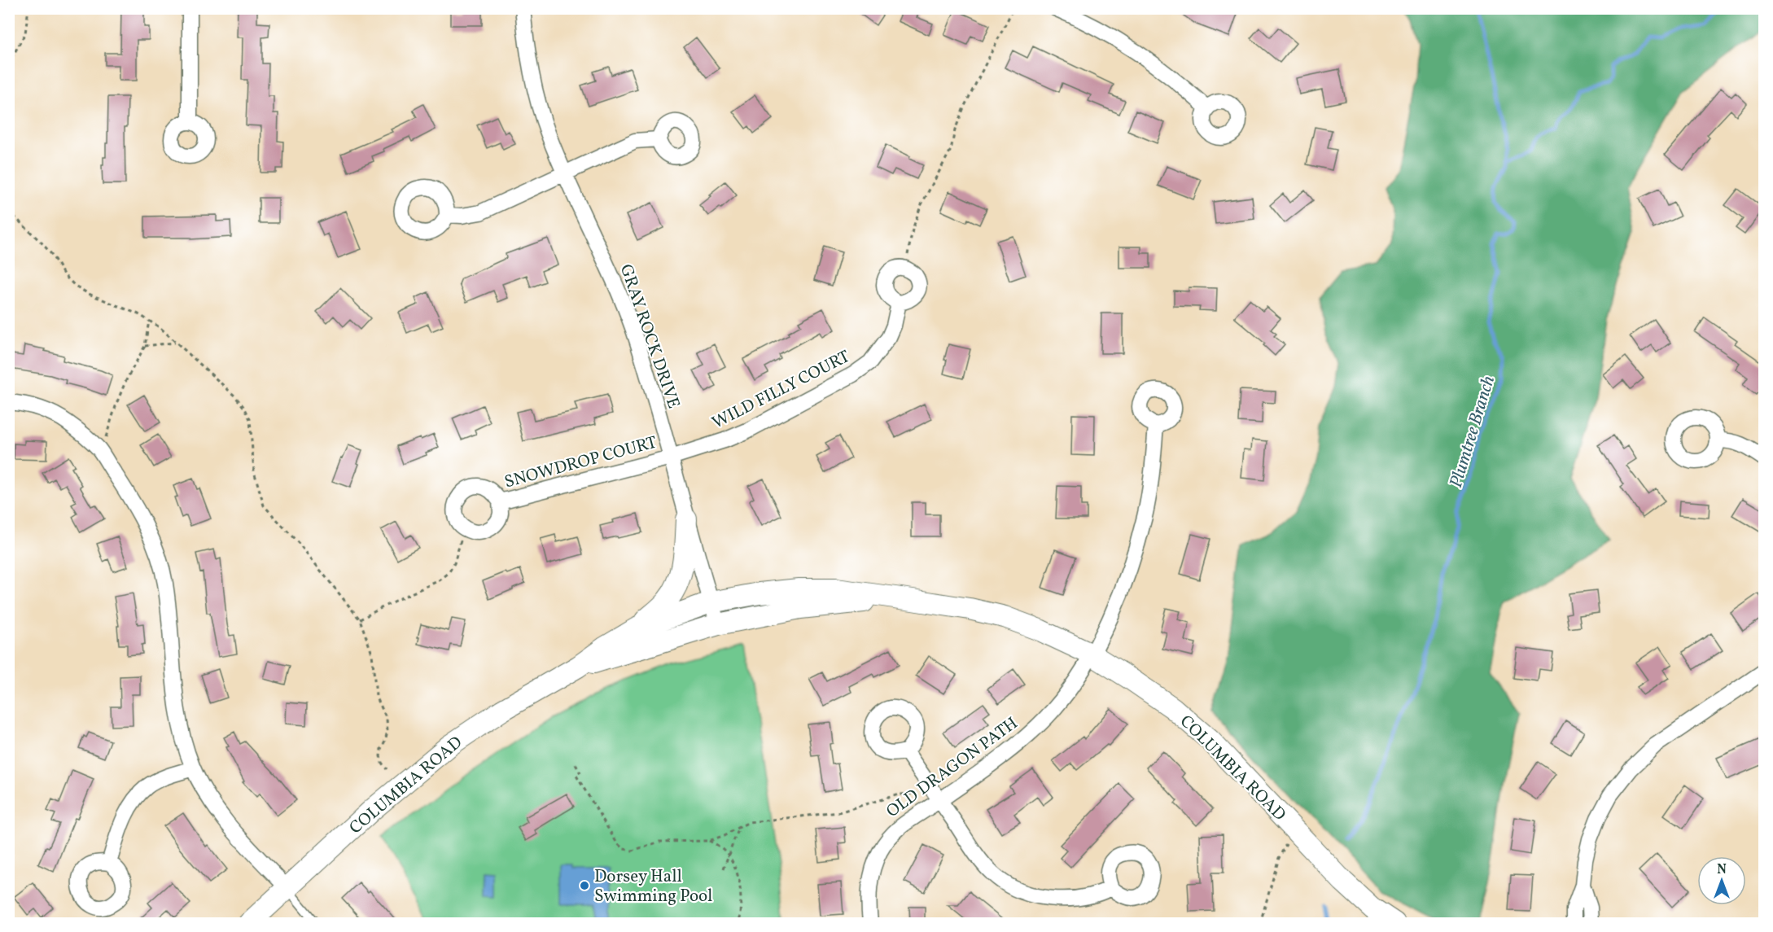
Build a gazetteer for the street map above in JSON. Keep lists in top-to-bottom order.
{
  "streets": {
    "street": [
      "GRAY ROCK DRIVE",
      "WILD FILLY COURT",
      "SNOWDROP COURT",
      "OLD DRAGON PATH",
      "COLUMBIA ROAD"
    ]
  },
  "crossings": [
    ["GRAY ROCK DRIVE", "WILD FILLY COURT"],
    ["GRAY ROCK DRIVE", "SNOWDROP COURT"],
    ["GRAY ROCK DRIVE", "COLUMBIA ROAD"],
    ["WILD FILLY COURT", "SNOWDROP COURT"],
    ["OLD DRAGON PATH", "COLUMBIA ROAD"]
  ],
  "water": ["Plumtree Branch"],
  "places": ["Dorsey Hall Swimming Pool"],
  "north": "top"
}
